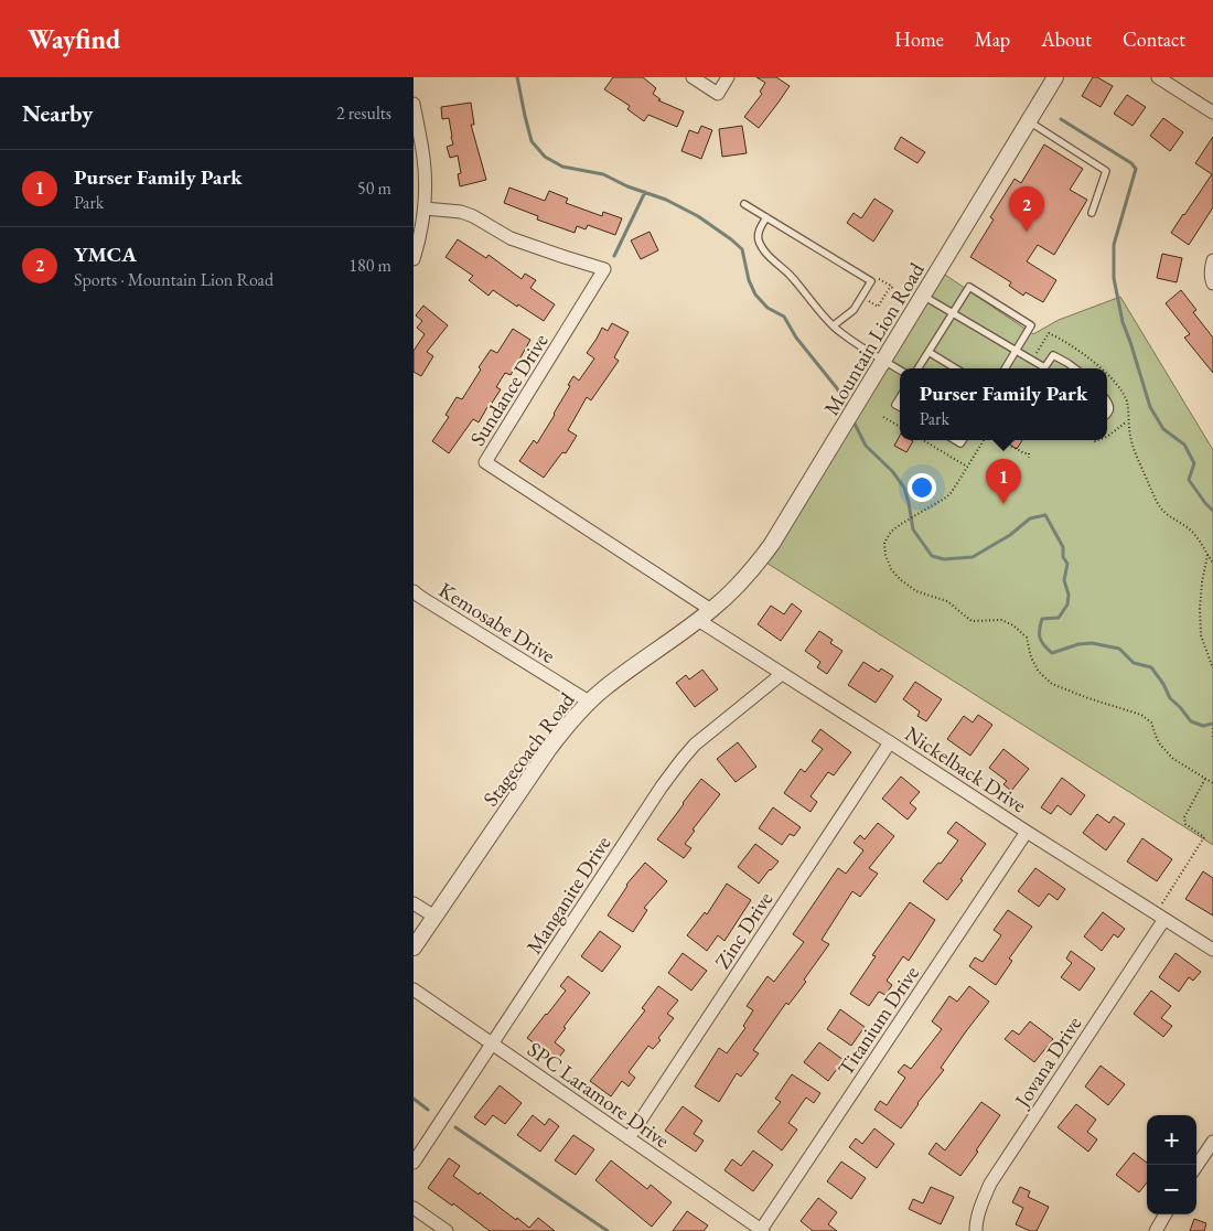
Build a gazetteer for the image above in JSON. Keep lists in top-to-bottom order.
{
  "streets": {
    "street": [
      "Mountain Lion Road",
      "Sundance Drive",
      "Kemosabe Drive",
      "Stagecoach Road",
      "Nickelback Drive",
      "Manganite Drive",
      "Zinc Drive",
      "Titanium Drive",
      "Jovana Drive",
      "SPC Laramore Drive"
    ]
  },
  "crossings": [
    ["Mountain Lion Road", "Sundance Drive"],
    ["Mountain Lion Road", "Stagecoach Road"],
    ["Sundance Drive", "Stagecoach Road"],
    ["Kemosabe Drive", "Stagecoach Road"],
    ["Stagecoach Road", "Nickelback Drive"],
    ["Nickelback Drive", "Manganite Drive"],
    ["Nickelback Drive", "Zinc Drive"],
    ["Nickelback Drive", "Titanium Drive"],
    ["Nickelback Drive", "Jovana Drive"],
    ["Manganite Drive", "SPC Laramore Drive"],
    ["Zinc Drive", "SPC Laramore Drive"],
    ["Titanium Drive", "SPC Laramore Drive"]
  ],
  "page": {
    "header": "Wayfind",
    "nav": [
      "Home",
      "Map",
      "About",
      "Contact"
    ],
    "heading": ["Nearby", "2 results"],
    "list": [
      {
        "mark": "1",
        "name": "Purser Family Park",
        "note": "Park",
        "value": "50 m"
      },
      {
        "mark": "2",
        "name": "YMCA",
        "note": "Sports · Mountain Lion Road",
        "value": "180 m"
      }
    ],
    "pins": ["2", "1"],
    "popup": ["Purser Family Park", "Park"],
    "map_buttons": ["+", "−"]
  }
}
